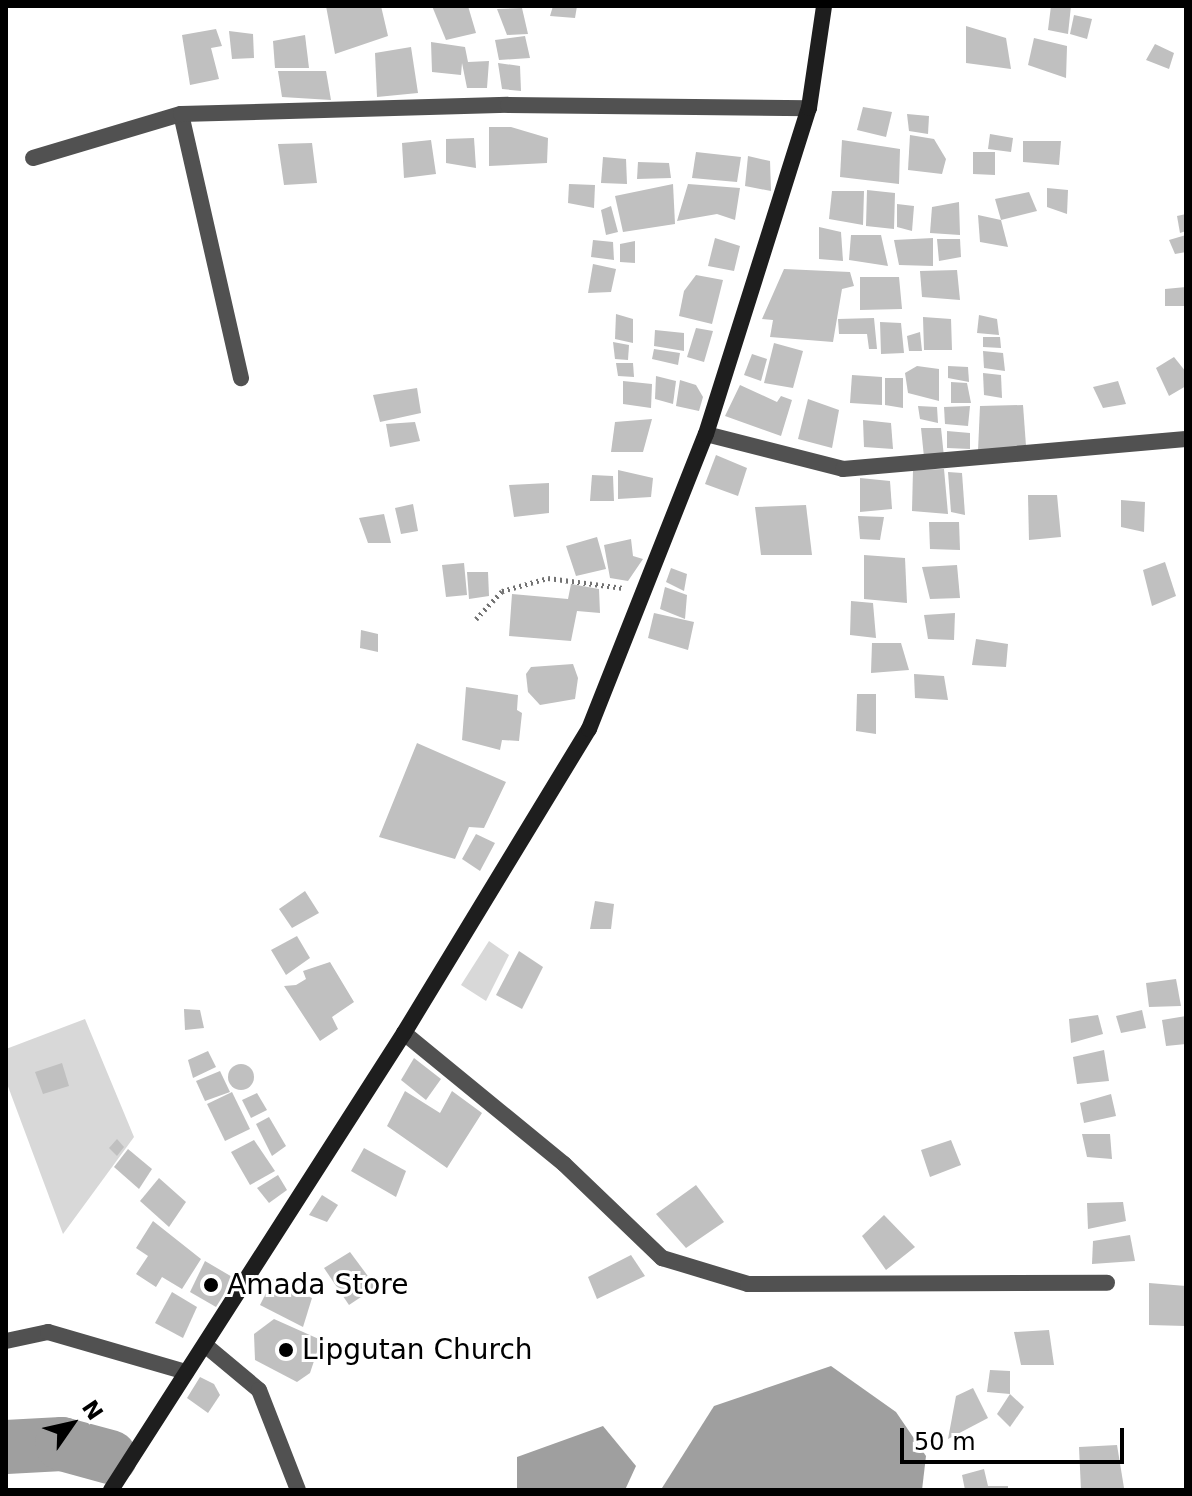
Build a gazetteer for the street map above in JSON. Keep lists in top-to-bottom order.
{
  "places": ["Amada Store", "Lipgutan Church"],
  "scale_bar": "50 m",
  "north": "top right"
}
